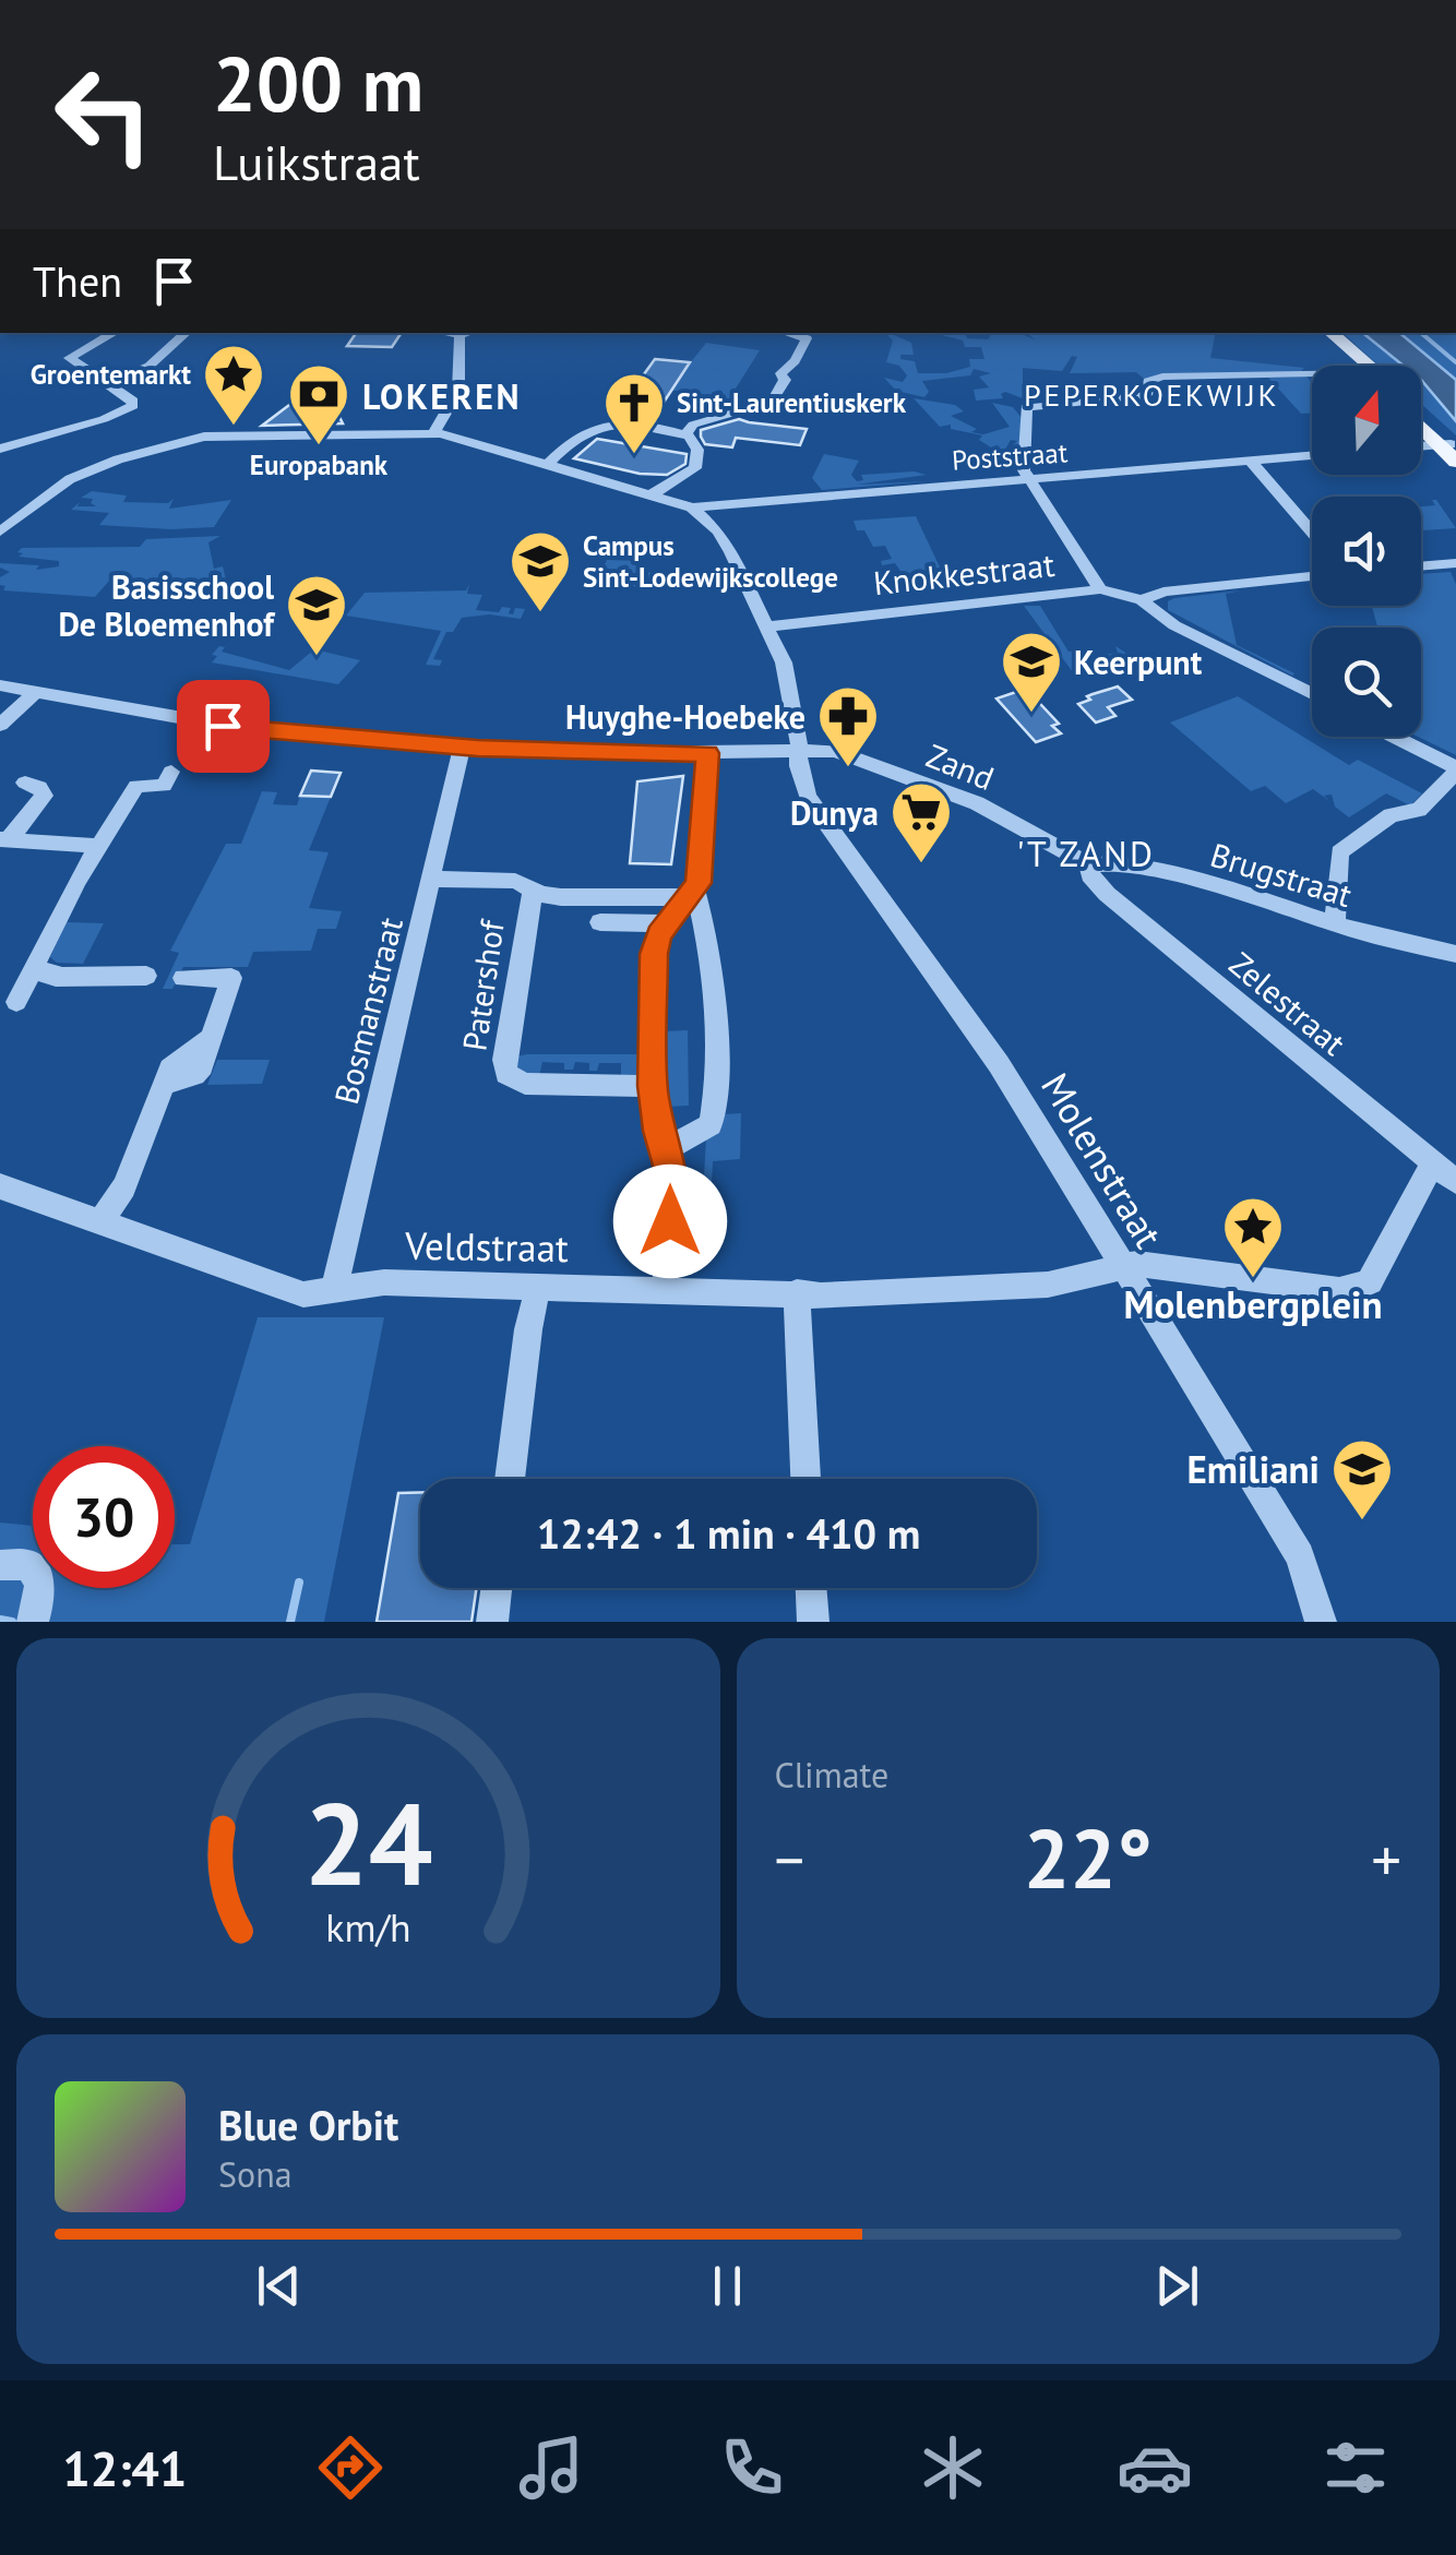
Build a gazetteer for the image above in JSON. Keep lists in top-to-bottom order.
{
  "streets": {
    "street": [
      "Poststraat",
      "Knokkestraat",
      "Zand",
      "Brugstraat",
      "Patershof",
      "Zelestraat",
      "Bosmanstraat",
      "Molenstraat",
      "Veldstraat"
    ]
  },
  "crossings": [
    ["Poststraat", "Molenstraat"],
    ["Knokkestraat", "Molenstraat"],
    ["Zand", "Brugstraat"],
    ["Zand", "Zelestraat"],
    ["Zand", "Bosmanstraat"],
    ["Zand", "Molenstraat"],
    ["Brugstraat", "Zelestraat"],
    ["Patershof", "Bosmanstraat"],
    ["Bosmanstraat", "Veldstraat"],
    ["Molenstraat", "Veldstraat"]
  ],
  "districts": ["PEPERKOEKWIJK", "LOKEREN", "'T ZAND"],
  "places": {
    "place": ["Groentemarkt", "Molenbergplein"],
    "bank": ["Europabank"],
    "church": ["Sint-Laurentiuskerk"],
    "school or university": [
      "Campus Sint-Lodewijkscollege",
      "Basisschool De Bloemenhof",
      "Keerpunt",
      "Emiliani"
    ],
    "pharmacy": ["Huyghe-Hoebeke"],
    "supermarket": ["Dunya"]
  },
  "north": "top",
  "page": {
    "turn": ["200 m", "Luikstraat"],
    "then": "Then",
    "limit": "30",
    "trip": "12:42 · 1 min · 410 m",
    "tile": "Climate",
    "heat": ["−", "22°", "+"],
    "song": ["Blue Orbit", "Sona"],
    "tabs": "12:41",
    "gauge": ["24", "km/h"]
  }
}
